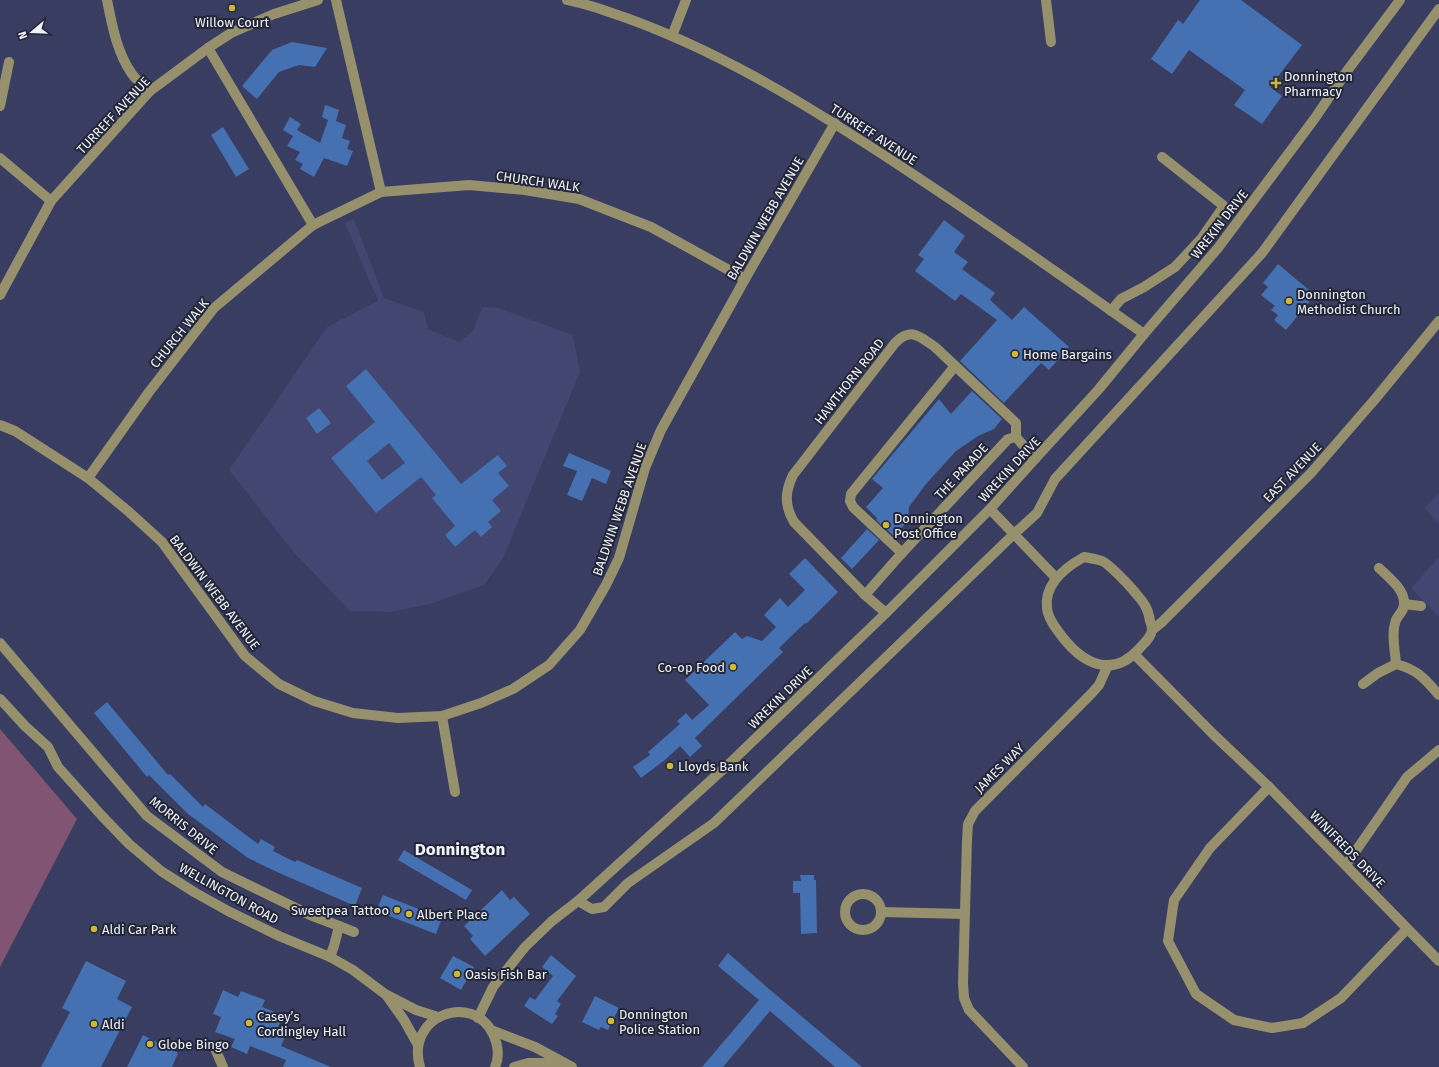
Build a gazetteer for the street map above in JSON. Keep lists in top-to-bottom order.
{
  "streets": {
    "street": [
      "TURREFF AVENUE",
      "CHURCH WALK",
      "BALDWIN WEBB AVENUE",
      "WREKIN DRIVE",
      "HAWTHORN ROAD",
      "THE PARADE",
      "EAST AVENUE",
      "JAMES WAY",
      "MORRIS DRIVE",
      "WINIFREDS DRIVE",
      "WELLINGTON ROAD"
    ]
  },
  "crossings": [
    ["TURREFF AVENUE", "BALDWIN WEBB AVENUE"],
    ["TURREFF AVENUE", "WREKIN DRIVE"],
    ["CHURCH WALK", "BALDWIN WEBB AVENUE"],
    ["WREKIN DRIVE", "HAWTHORN ROAD"],
    ["HAWTHORN ROAD", "THE PARADE"],
    ["EAST AVENUE", "JAMES WAY"],
    ["EAST AVENUE", "WINIFREDS DRIVE"],
    ["JAMES WAY", "WINIFREDS DRIVE"]
  ],
  "districts": ["Donnington"],
  "places": {
    "other": [
      "Willow Court",
      "Donnington Methodist Church",
      "Home Bargains",
      "Donnington Post Office",
      "Co-op Food",
      "Lloyds Bank",
      "Sweetpea Tattoo",
      "Albert Place",
      "Aldi Car Park",
      "Oasis Fish Bar",
      "Donnington Police Station",
      "Casey’s Cordingley Hall",
      "Aldi",
      "Globe Bingo"
    ],
    "health": ["Donnington Pharmacy"]
  },
  "north": "left"
}
